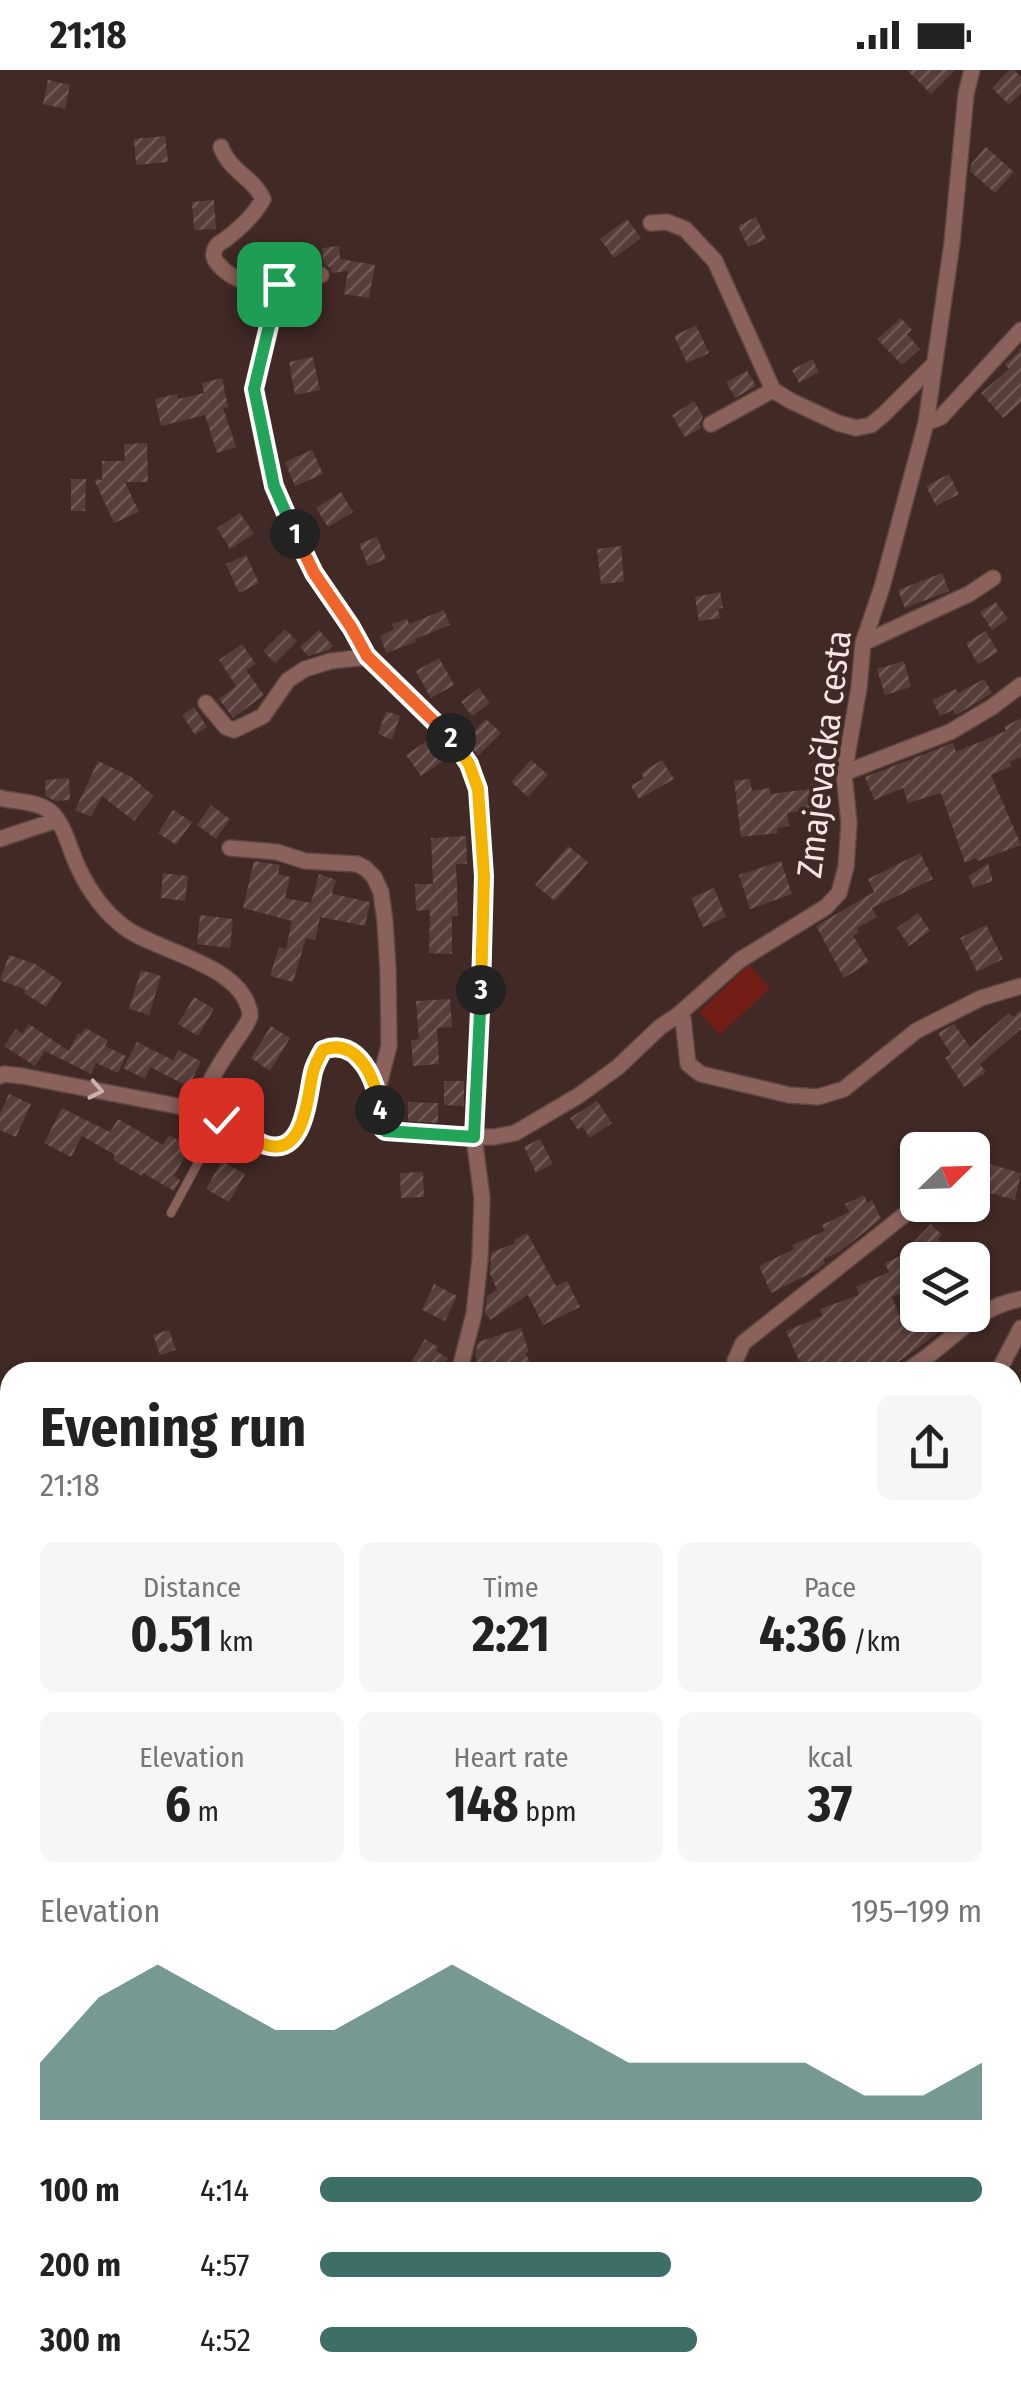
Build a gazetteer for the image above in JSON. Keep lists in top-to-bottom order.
{
  "streets": {
    "street": ["Zmajevačka cesta"]
  },
  "north": "top right",
  "page": {
    "status": "21:18",
    "pins": [
      "1",
      "2",
      "3",
      "4"
    ],
    "heading": ["Evening run", "21:18"],
    "stats": [
      ["Distance", "0.51 km"],
      ["Time", "2:21"],
      ["Pace", "4:36 /km"],
      ["Elevation", "6 m"],
      ["Heart rate", "148 bpm"],
      ["kcal", "37"]
    ],
    "chart": ["Elevation", "195–199 m"],
    "list": [
      {
        "name": "100 m",
        "note": "4:14"
      },
      {
        "name": "200 m",
        "note": "4:57"
      },
      {
        "name": "300 m",
        "note": "4:52"
      }
    ]
  }
}
